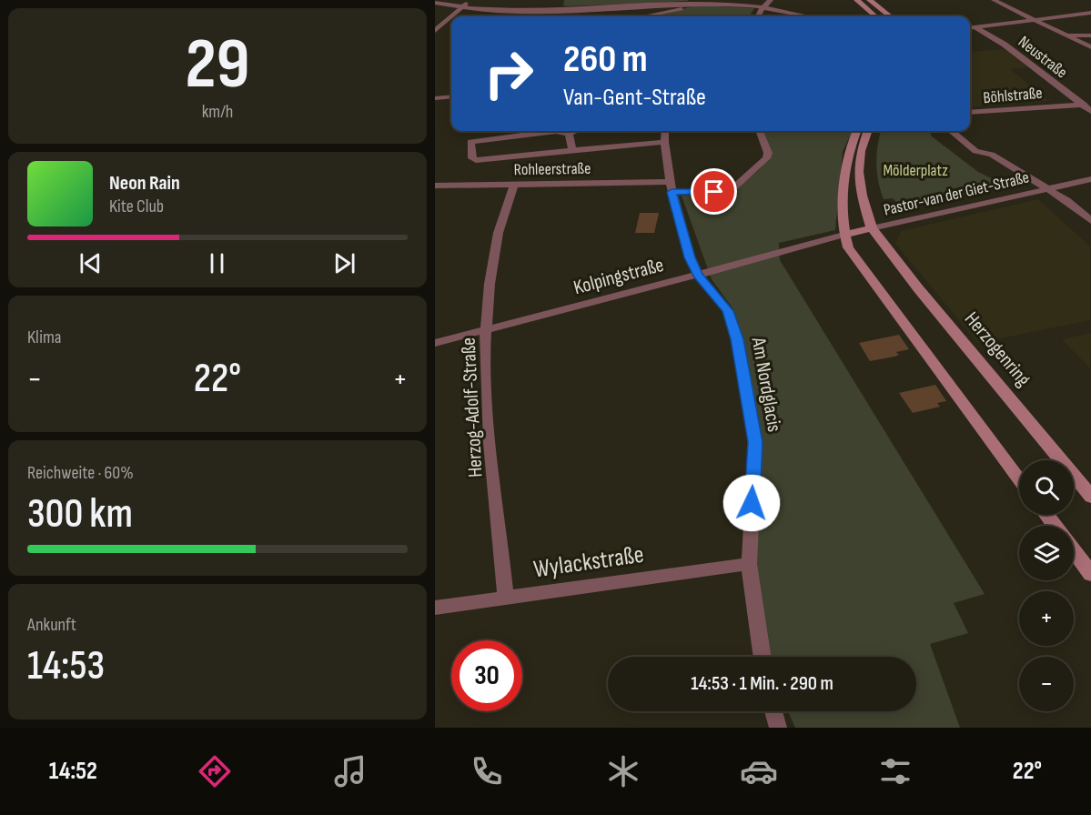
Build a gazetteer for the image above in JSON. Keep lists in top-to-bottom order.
{
  "streets": {
    "main road": ["Herzogenring"],
    "street": [
      "Neustraße",
      "Böhlstraße",
      "Rohleerstraße",
      "Pastor-van der Giet-Straße",
      "Kolpingstraße",
      "Am Nordglacis",
      "Herzog-Adolf-Straße",
      "Wylackstraße"
    ]
  },
  "crossings": [
    ["Neustraße", "Böhlstraße"],
    ["Rohleerstraße", "Am Nordglacis"],
    ["Rohleerstraße", "Herzog-Adolf-Straße"],
    ["Pastor-van der Giet-Straße", "Herzogenring"],
    ["Kolpingstraße", "Am Nordglacis"],
    ["Kolpingstraße", "Herzog-Adolf-Straße"],
    ["Am Nordglacis", "Wylackstraße"],
    ["Herzog-Adolf-Straße", "Wylackstraße"]
  ],
  "parks": ["Mölderplatz"],
  "page": {
    "tile": [
      ["29", "km/h"],
      "Klima",
      ["Reichweite · 60%", "300 km"],
      ["Ankunft", "14:53"]
    ],
    "turn": ["260 m", "Van-Gent-Straße"],
    "song": ["Neon Rain", "Kite Club"],
    "heat": ["−", "22°", "+"],
    "map_buttons": ["+", "−"],
    "limit": "30",
    "trip": "14:53 · 1 Min. · 290 m",
    "tabs": ["14:52", "22°"]
  }
}
